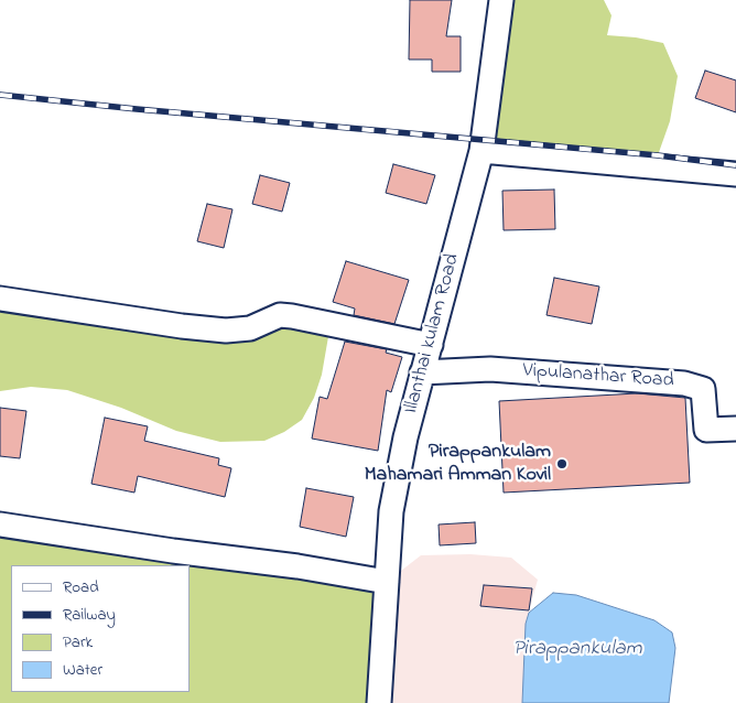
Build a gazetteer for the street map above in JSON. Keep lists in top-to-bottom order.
{
  "streets": {
    "street": ["Illanthai kulam Road", "Vipulanathar Road"]
  },
  "crossings": [
    ["Illanthai kulam Road", "Vipulanathar Road"]
  ],
  "water": ["Pirappankulam"],
  "places": ["Pirappankulam Mahamari Amman Kovil"],
  "legend": [
    "Road",
    "Railway",
    "Park",
    "Water"
  ]
}
